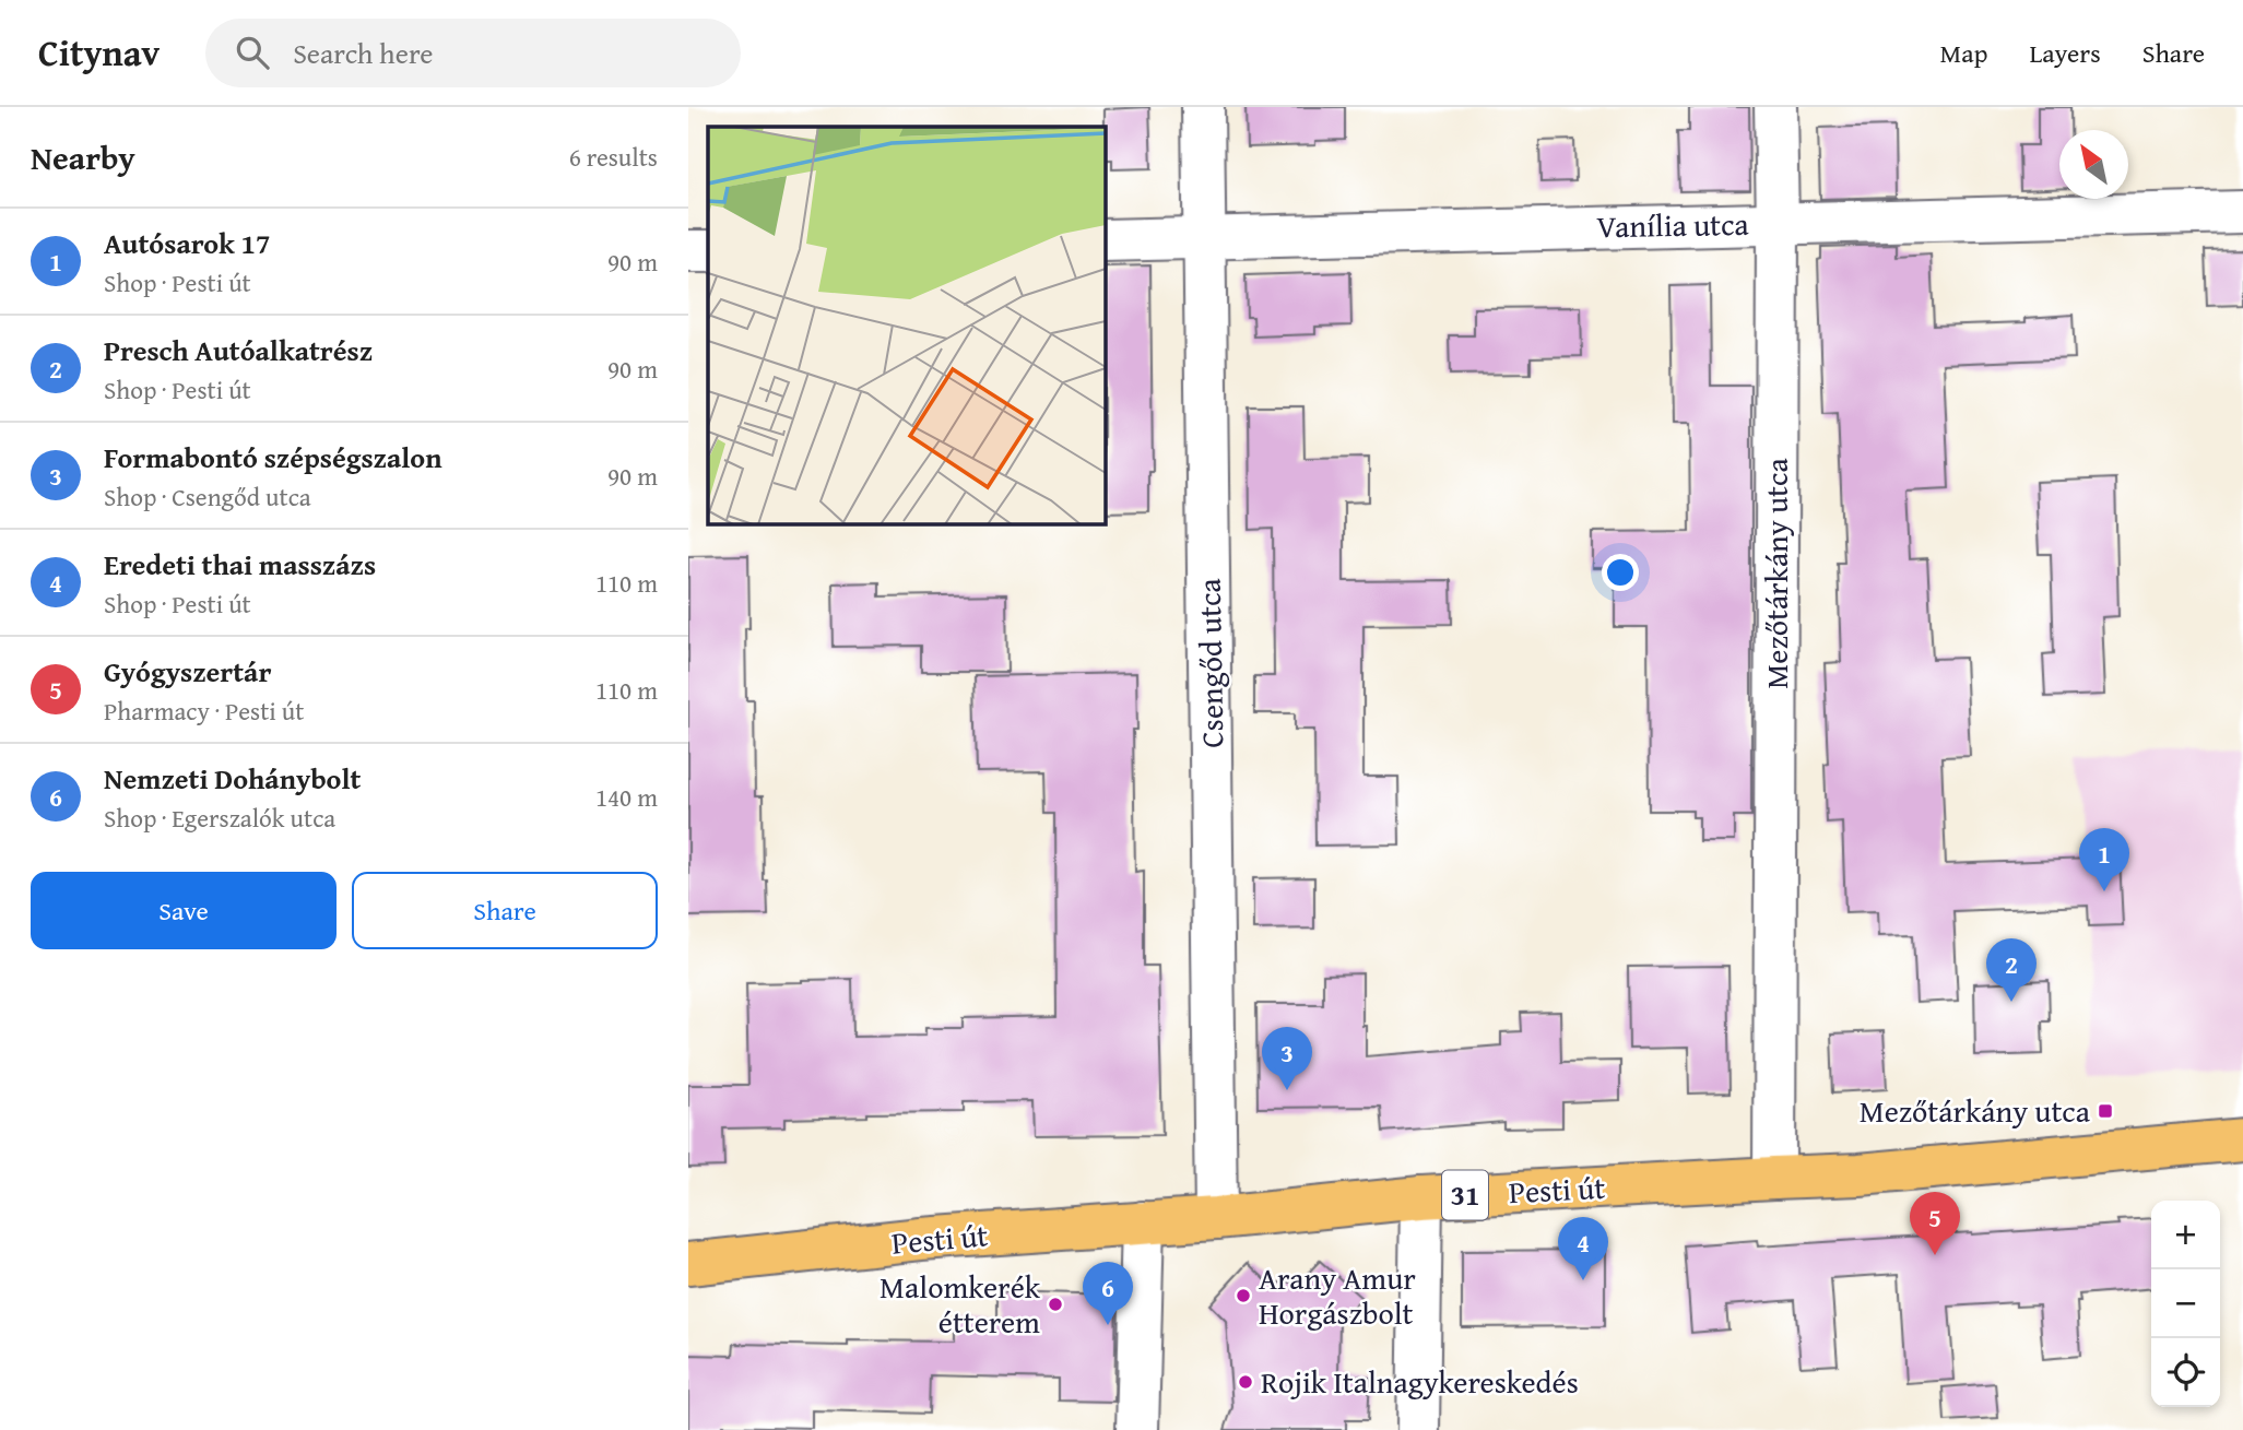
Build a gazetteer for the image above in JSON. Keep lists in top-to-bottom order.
{
  "streets": {
    "main road": ["Pesti út", "31"],
    "street": ["Vanília utca", "Mezőtárkány utca", "Csengőd utca"]
  },
  "crossings": [
    ["Vanília utca", "Mezőtárkány utca"],
    ["Vanília utca", "Csengőd utca"],
    ["Mezőtárkány utca", "Pesti út"],
    ["Csengőd utca", "Pesti út"]
  ],
  "places": {
    "transit": ["Mezőtárkány utca"],
    "other": ["Arany Amur Horgászbolt", "Malomkerék étterem", "Rojik Italnagykereskedés"]
  },
  "north": "top left",
  "page": {
    "header": "Citynav",
    "search": "Search here",
    "nav": ["Map", "Layers", "Share"],
    "heading": ["Nearby", "6 results"],
    "list": [
      {
        "mark": "1",
        "name": "Autósarok 17",
        "note": "Shop · Pesti út",
        "value": "90 m"
      },
      {
        "mark": "2",
        "name": "Presch Autóalkatrész",
        "note": "Shop · Pesti út",
        "value": "90 m"
      },
      {
        "mark": "3",
        "name": "Formabontó szépségszalon",
        "note": "Shop · Csengőd utca",
        "value": "90 m"
      },
      {
        "mark": "4",
        "name": "Eredeti thai masszázs",
        "note": "Shop · Pesti út",
        "value": "110 m"
      },
      {
        "mark": "5",
        "name": "Gyógyszertár",
        "note": "Pharmacy · Pesti út",
        "value": "110 m"
      },
      {
        "mark": "6",
        "name": "Nemzeti Dohánybolt",
        "note": "Shop · Egerszalók utca",
        "value": "140 m"
      }
    ],
    "pins": [
      "1",
      "2",
      "3",
      "5",
      "4",
      "6"
    ],
    "buttons": ["Save", "Share"],
    "map_buttons": ["+", "−"]
  }
}
